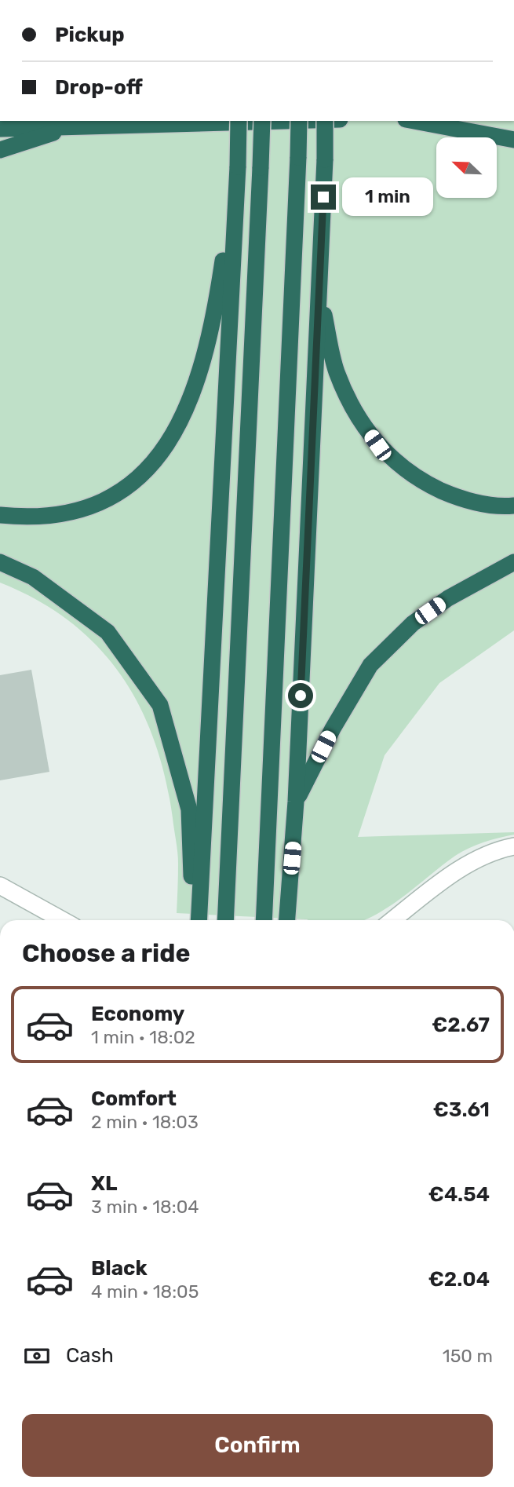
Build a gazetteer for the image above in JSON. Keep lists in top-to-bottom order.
{
  "north": "top left",
  "page": {
    "banner": ["Pickup", "Drop-off"],
    "bubble": "1 min",
    "heading": "Choose a ride",
    "list": [
      {
        "name": "Economy",
        "note": "1 min · 18:02",
        "value": "€2.67"
      },
      {
        "name": "Comfort",
        "note": "2 min · 18:03",
        "value": "€3.61"
      },
      {
        "name": "XL",
        "note": "3 min · 18:04",
        "value": "€4.54"
      },
      {
        "name": "Black",
        "note": "4 min · 18:05",
        "value": "€2.04"
      }
    ],
    "pay": ["Cash", "150 m"],
    "buttons": "Confirm"
  }
}
